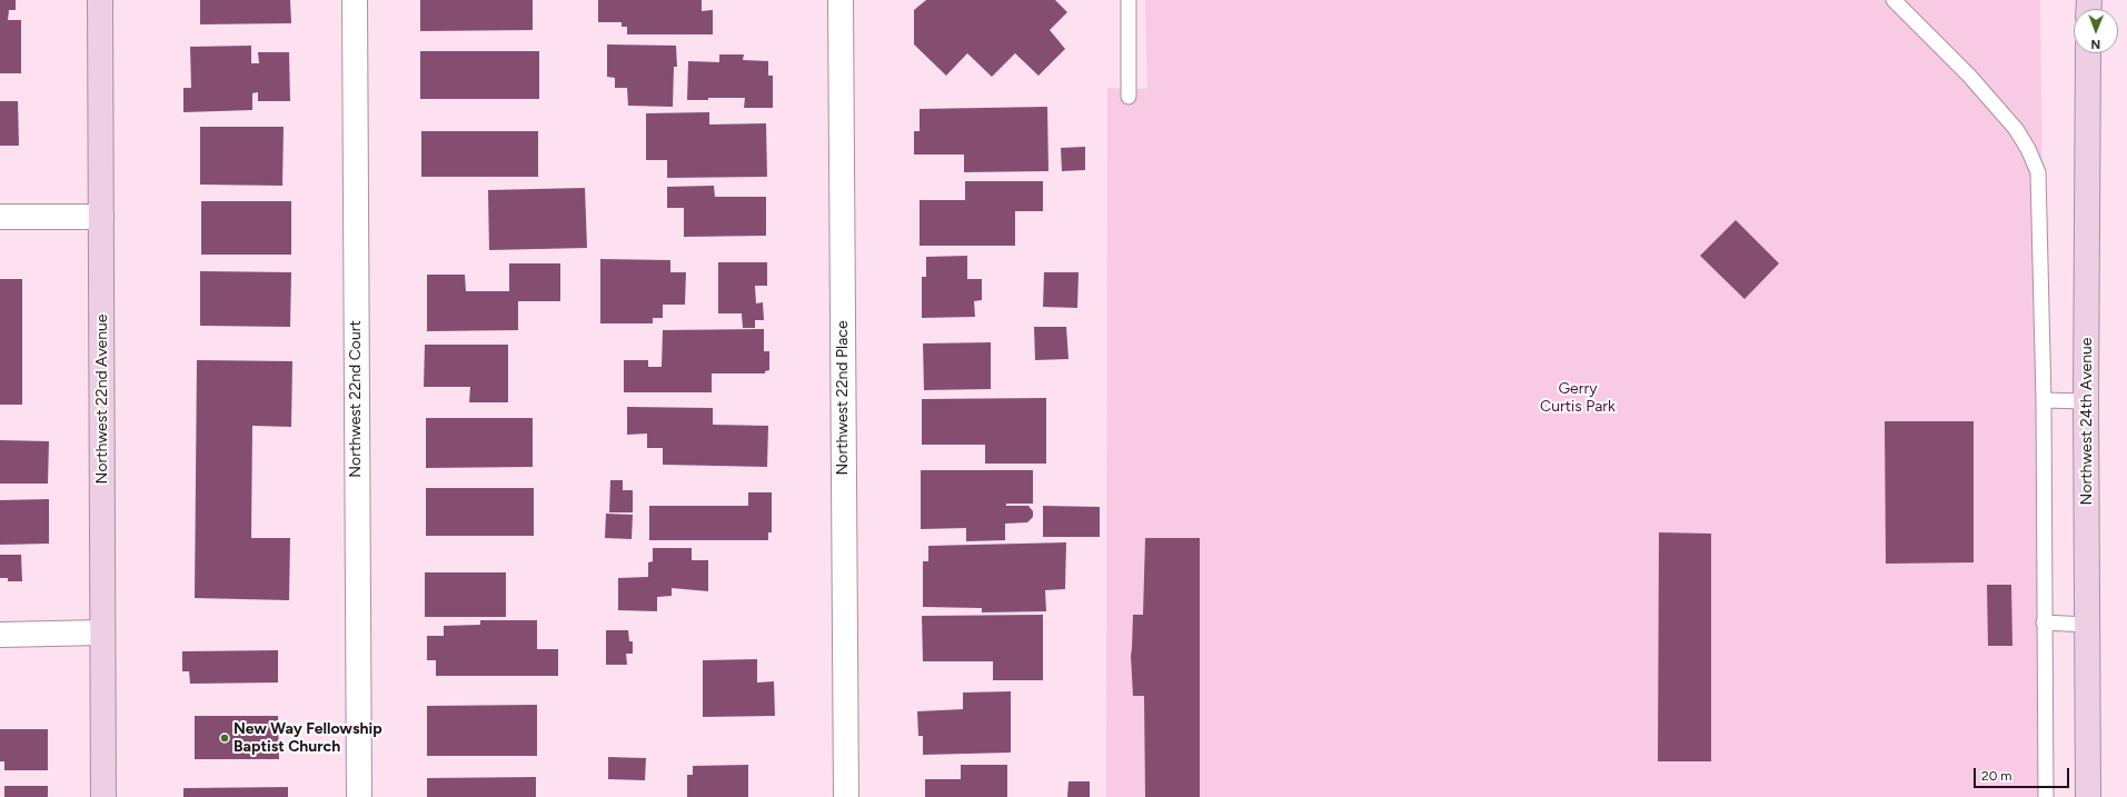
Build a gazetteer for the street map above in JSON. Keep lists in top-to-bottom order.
{
  "streets": {
    "main road": ["Northwest 22nd Avenue", "Northwest 24th Avenue"],
    "street": ["Northwest 22nd Place", "Northwest 22nd Court"]
  },
  "parks": ["Gerry Curtis Park"],
  "places": ["New Way Fellowship Baptist Church"],
  "scale_bar": "20 m",
  "north": "bottom"
}
